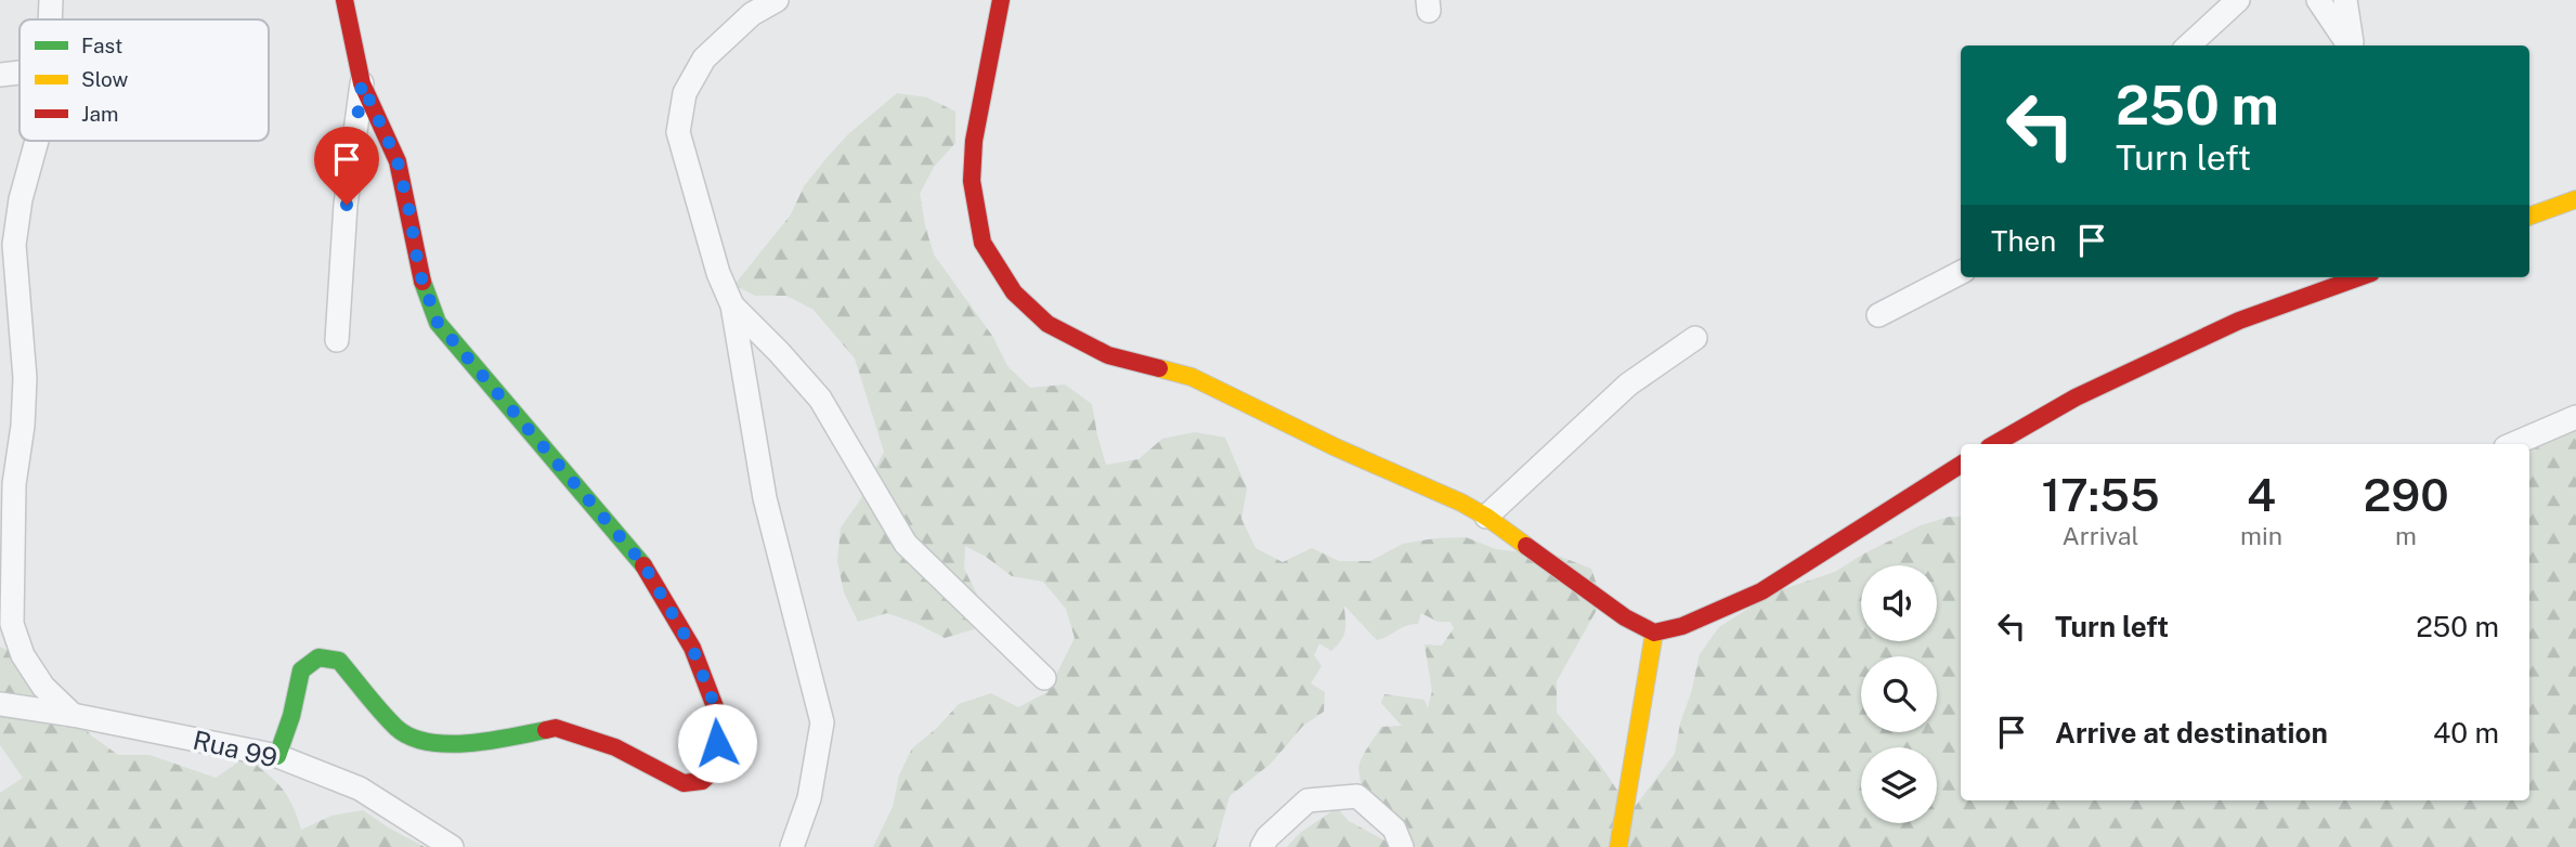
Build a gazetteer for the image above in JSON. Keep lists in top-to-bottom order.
{
  "streets": {
    "street": ["Rua 99"]
  },
  "legend": ["Fast", "Slow", "Jam"],
  "page": {
    "turn": ["250 m", "Turn left"],
    "then": "Then",
    "eta": [
      "17:55",
      "Arrival",
      "4",
      "min",
      "290",
      "m"
    ],
    "list": [
      {
        "name": "Turn left",
        "value": "250 m"
      },
      {
        "name": "Arrive at destination",
        "value": "40 m"
      }
    ]
  }
}
